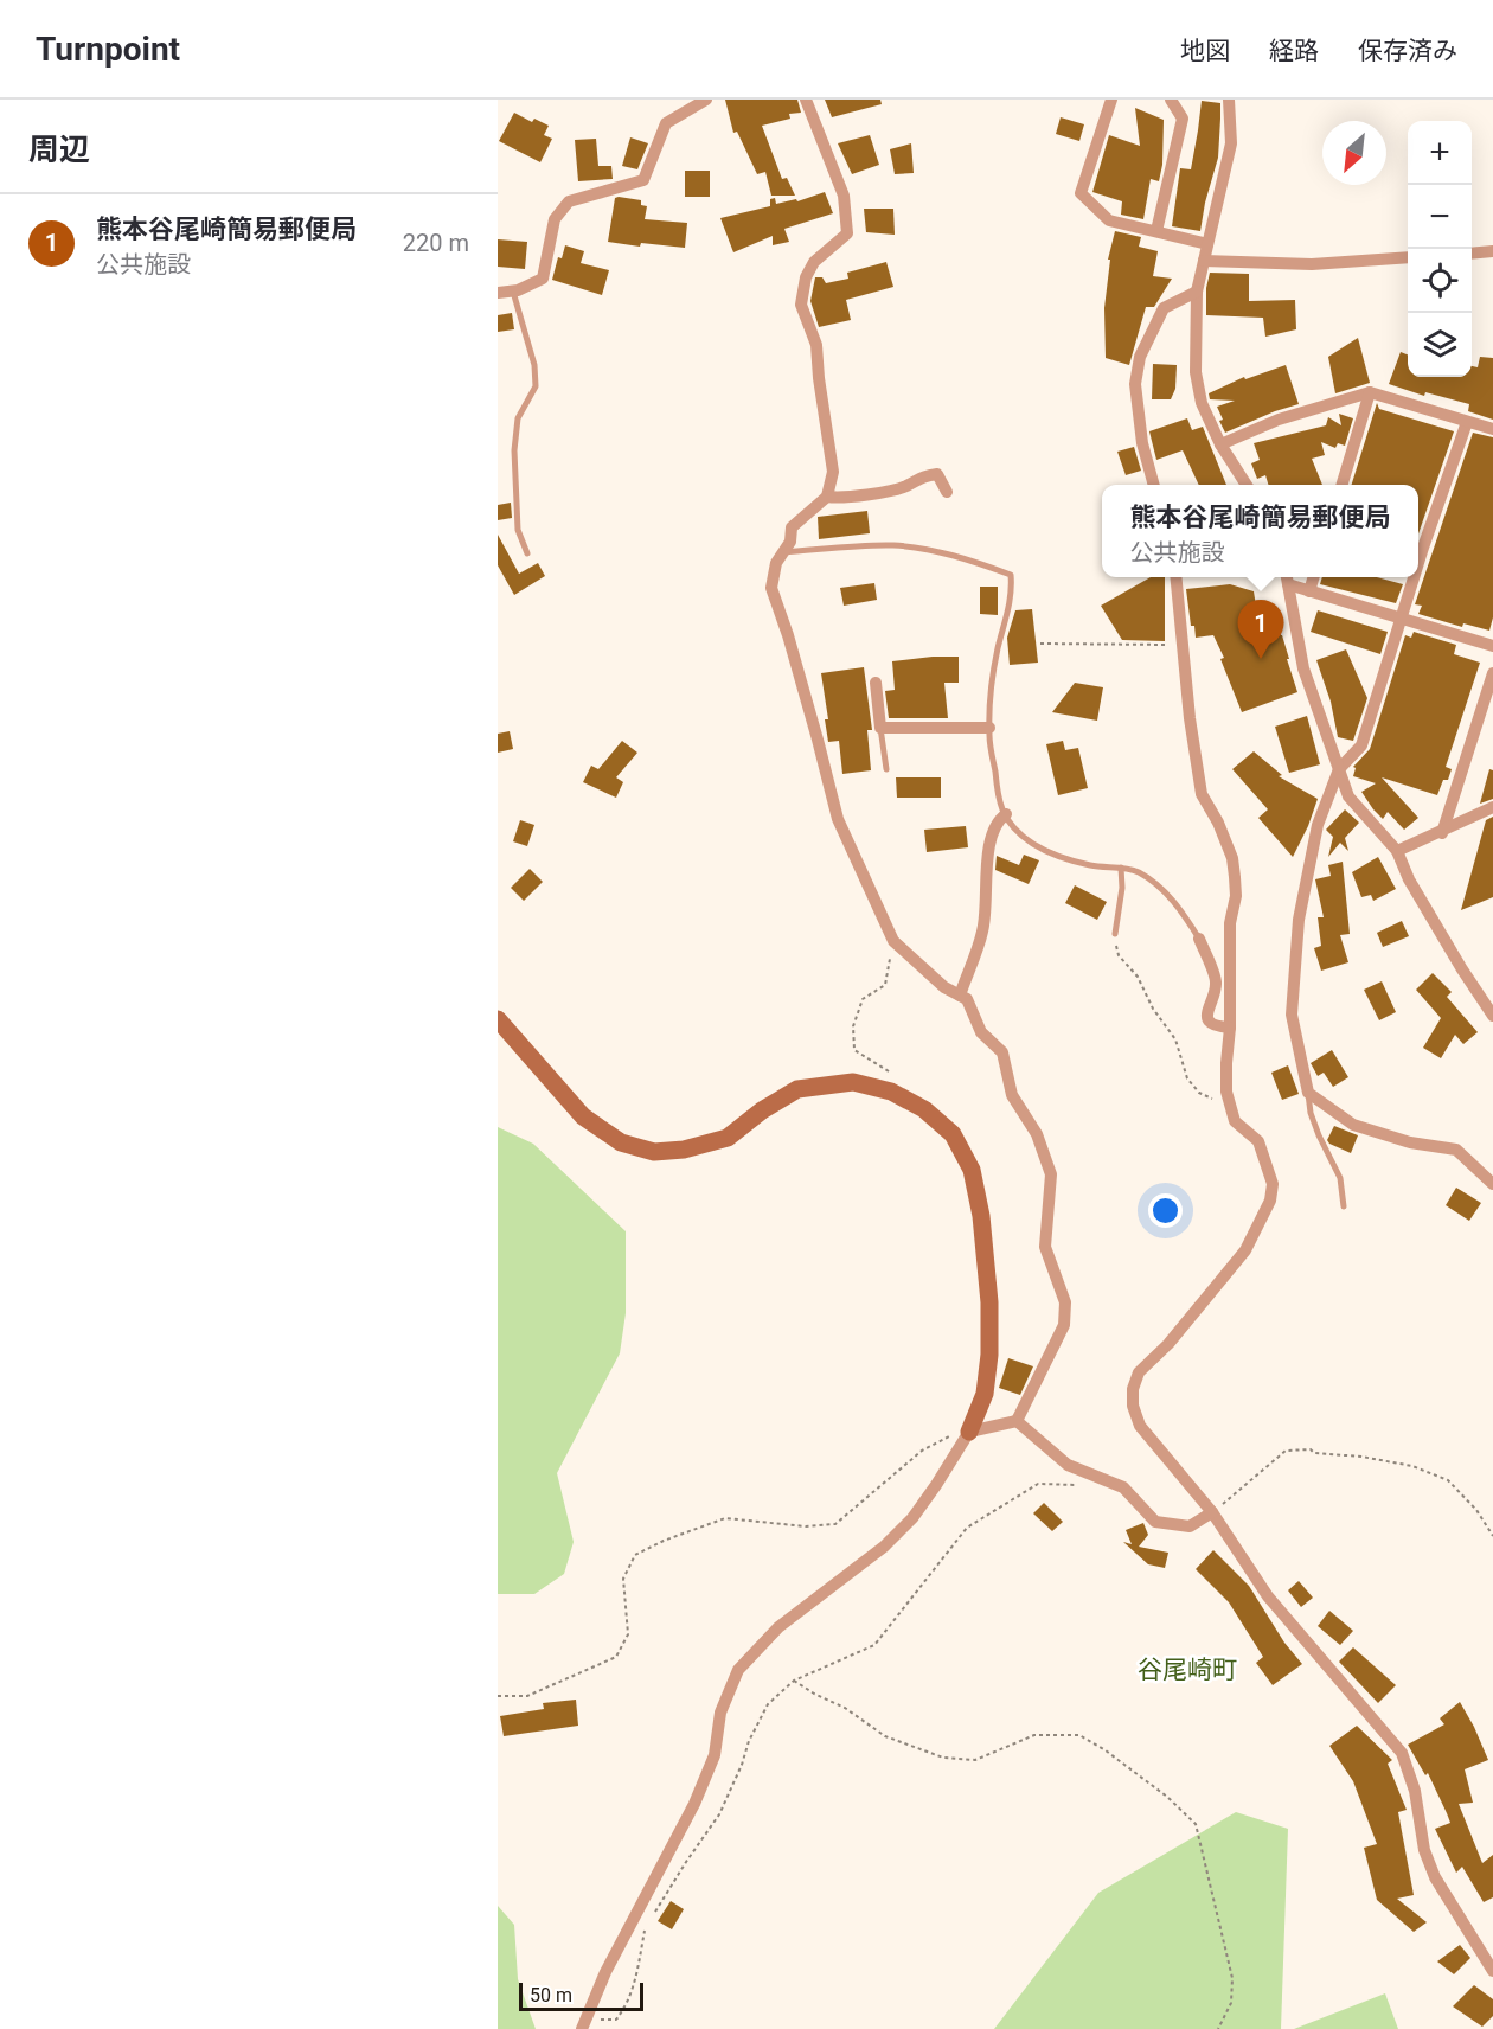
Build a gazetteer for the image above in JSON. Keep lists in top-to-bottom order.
{
  "districts": ["谷尾崎町"],
  "scale_bar": "50 m",
  "north": "bottom left",
  "page": {
    "header": "Turnpoint",
    "nav": ["地図", "経路", "保存済み"],
    "heading": "周辺",
    "map_buttons": ["+", "−"],
    "list": [
      {
        "mark": "1",
        "name": "熊本谷尾崎簡易郵便局",
        "note": "公共施設",
        "value": "220 m"
      }
    ],
    "popup": ["熊本谷尾崎簡易郵便局", "公共施設"],
    "pins": "1",
    "scale": "50 m"
  }
}
